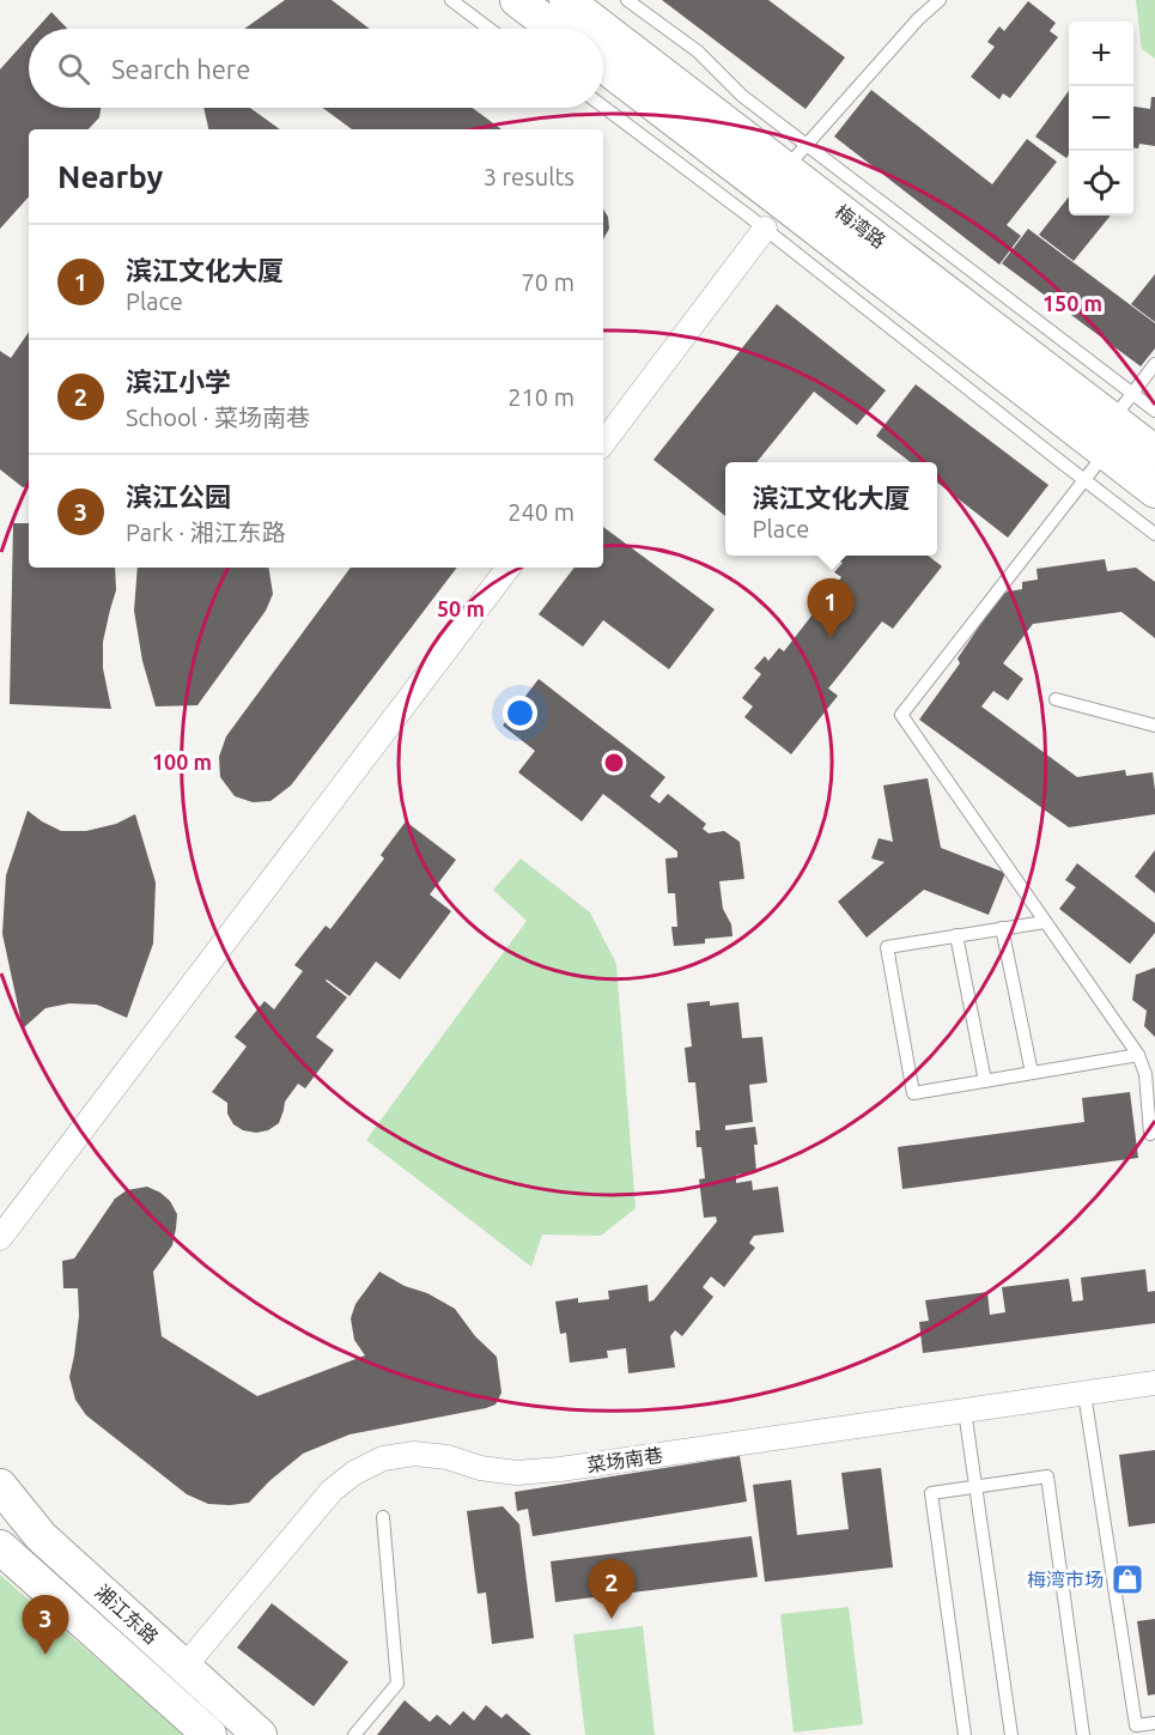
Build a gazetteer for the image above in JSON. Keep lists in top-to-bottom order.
{
  "streets": {
    "street": ["梅湾路", "菜场南巷", "湘江东路"]
  },
  "crossings": [
    ["菜场南巷", "湘江东路"]
  ],
  "places": {
    "shop": ["梅湾市场"]
  },
  "page": {
    "map_buttons": ["+", "−"],
    "search": "Search here",
    "heading": ["Nearby", "3 results"],
    "list": [
      {
        "mark": "1",
        "name": "滨江文化大厦",
        "note": "Place",
        "value": "70 m"
      },
      {
        "mark": "2",
        "name": "滨江小学",
        "note": "School · 菜场南巷",
        "value": "210 m"
      },
      {
        "mark": "3",
        "name": "滨江公园",
        "note": "Park · 湘江东路",
        "value": "240 m"
      }
    ],
    "popup": ["滨江文化大厦", "Place"],
    "pins": ["1", "2", "3"]
  },
  "rings": ["150 m", "50 m", "100 m"]
}
